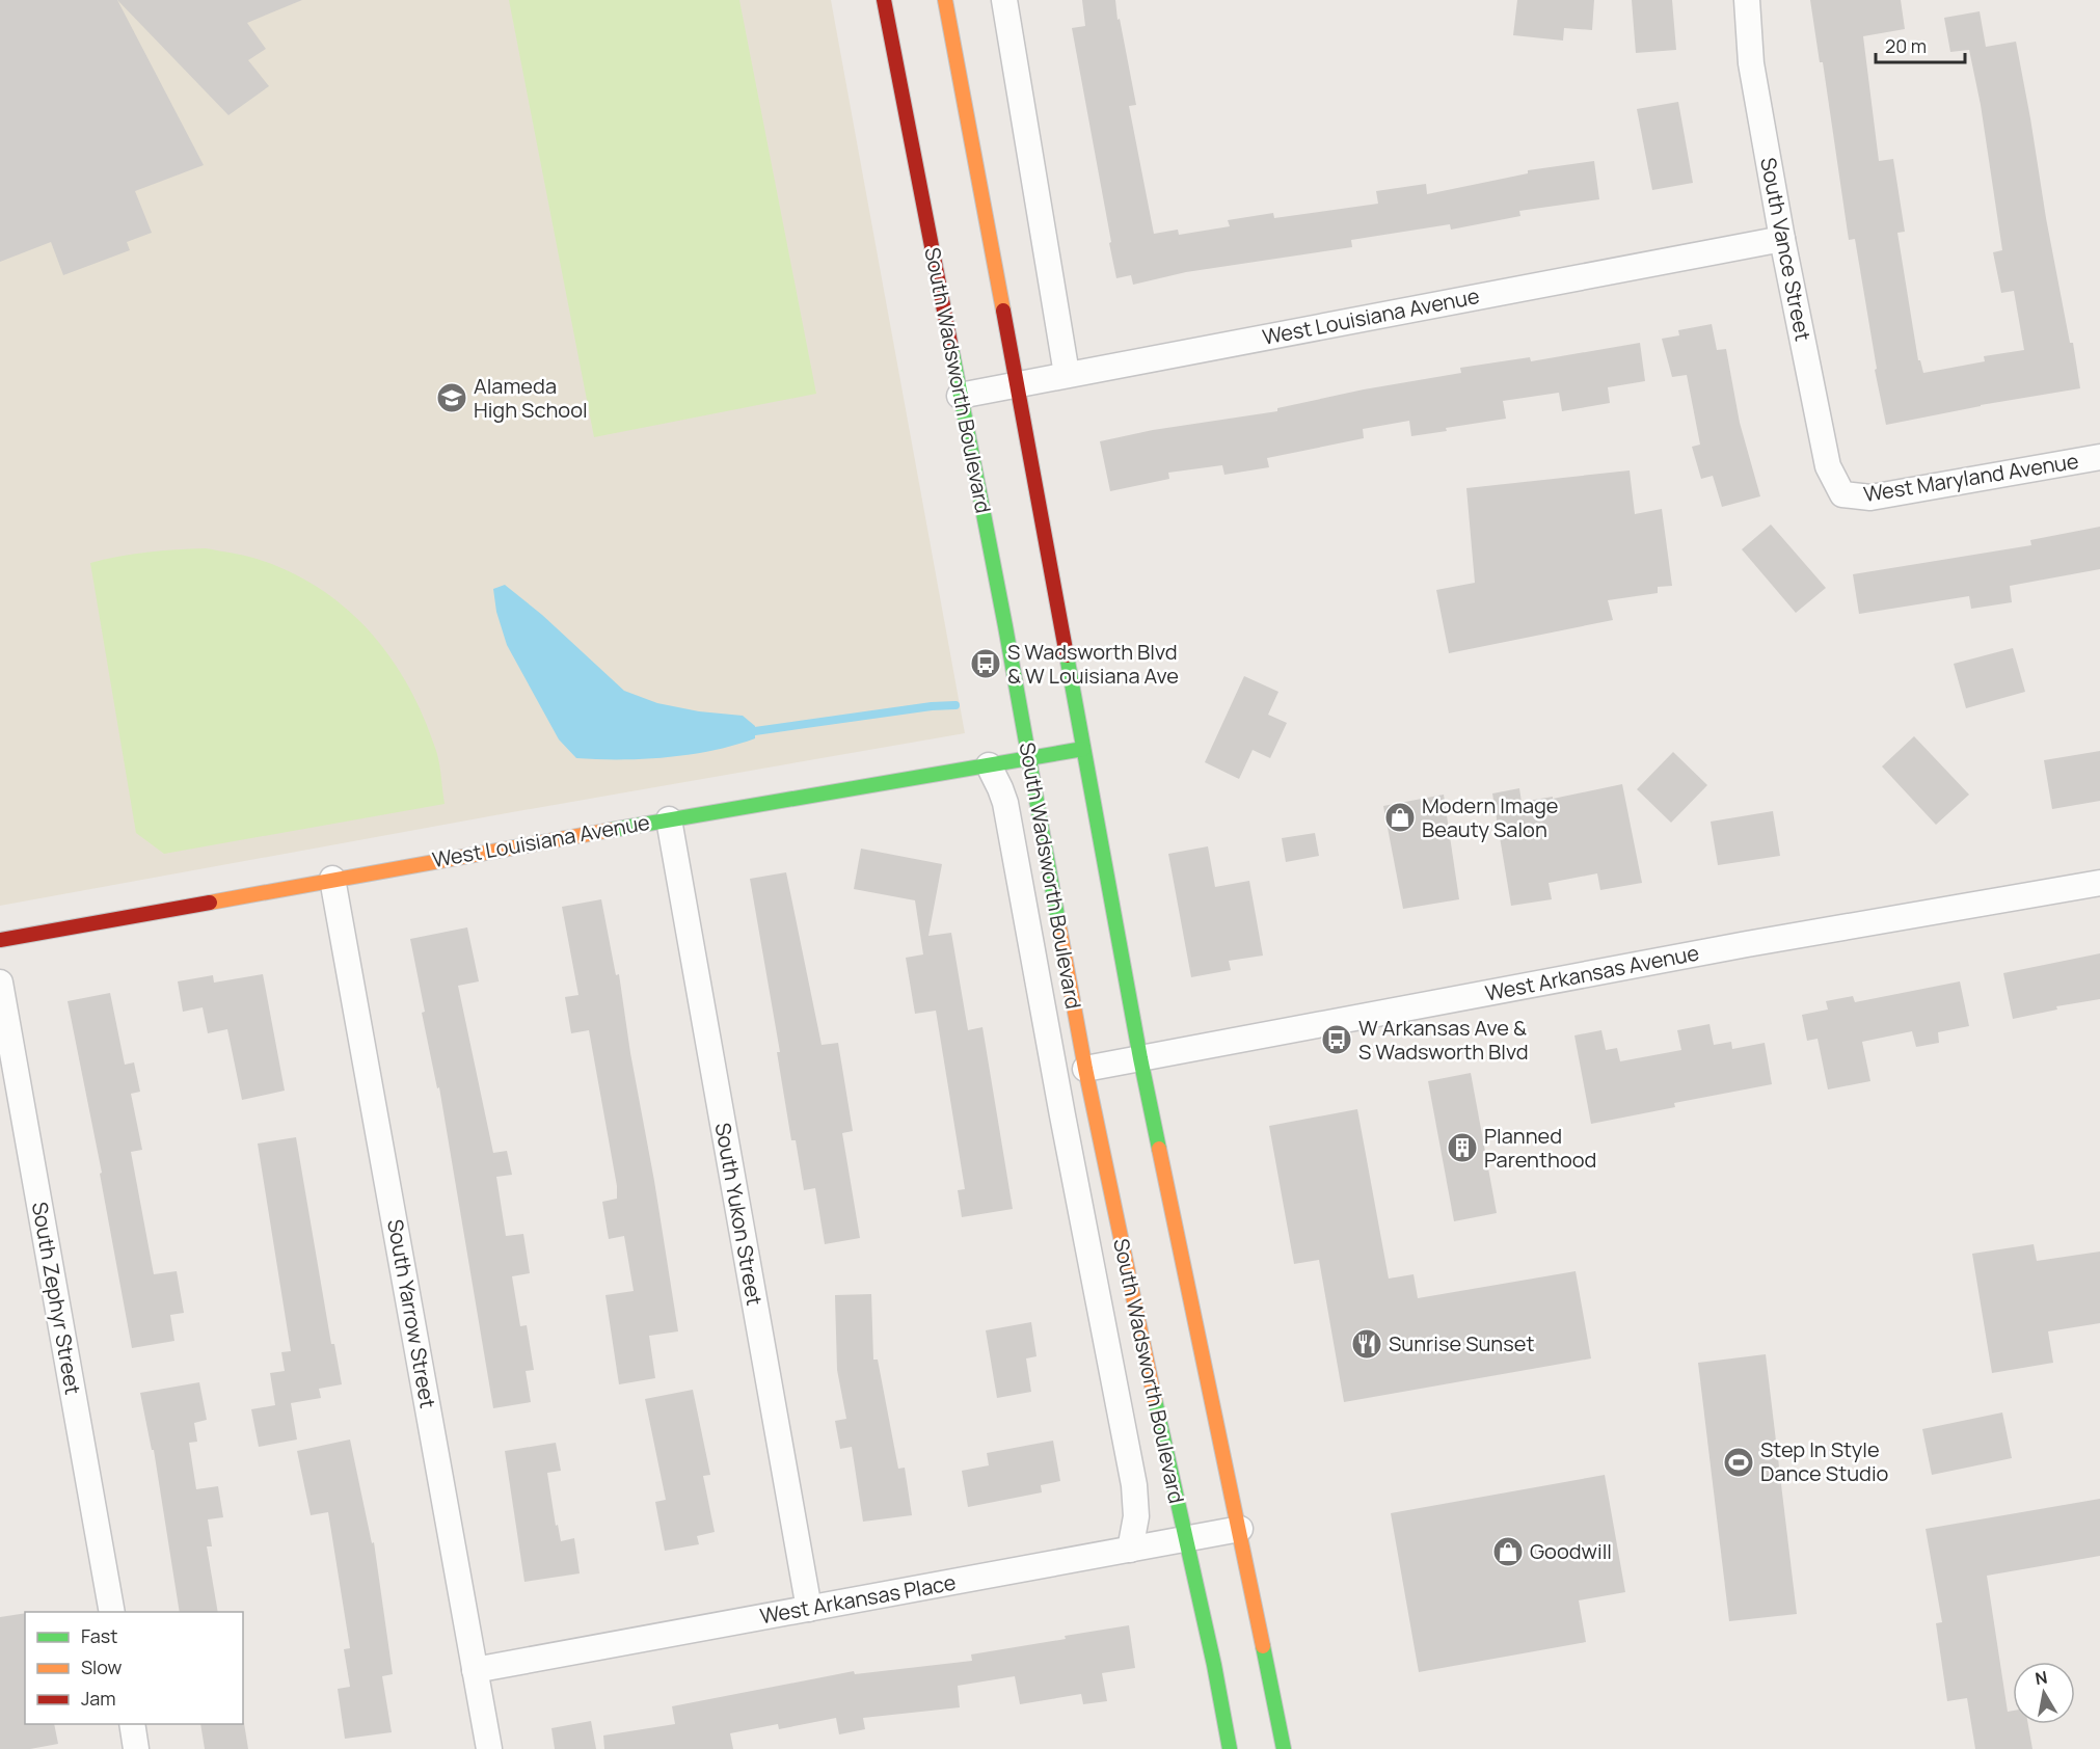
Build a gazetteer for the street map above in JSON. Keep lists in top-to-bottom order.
{
  "streets": {
    "main road": ["West Louisiana Avenue", "South Wadsworth Boulevard"],
    "street": [
      "South Vance Street",
      "West Maryland Avenue",
      "West Arkansas Avenue",
      "South Yukon Street",
      "South Zephyr Street",
      "South Yarrow Street",
      "West Arkansas Place"
    ]
  },
  "crossings": [
    ["South Vance Street", "West Louisiana Avenue"],
    ["South Vance Street", "West Maryland Avenue"],
    ["West Louisiana Avenue", "South Wadsworth Boulevard"],
    ["West Louisiana Avenue", "South Yukon Street"],
    ["West Louisiana Avenue", "South Yarrow Street"],
    ["South Wadsworth Boulevard", "West Arkansas Avenue"],
    ["South Wadsworth Boulevard", "West Arkansas Place"],
    ["South Yukon Street", "West Arkansas Place"],
    ["South Yarrow Street", "West Arkansas Place"]
  ],
  "places": {
    "school or university": ["Alameda High School"],
    "bus stop": ["S Wadsworth Blvd & W Louisiana Ave", "W Arkansas Ave & S Wadsworth Blvd"],
    "shop": ["Modern Image Beauty Salon", "Goodwill"],
    "building": ["Planned Parenthood"],
    "restaurant": ["Sunrise Sunset"],
    "sports": ["Step In Style Dance Studio"]
  },
  "legend": ["Fast", "Slow", "Jam"],
  "scale_bar": "20 m",
  "north": "top"
}
